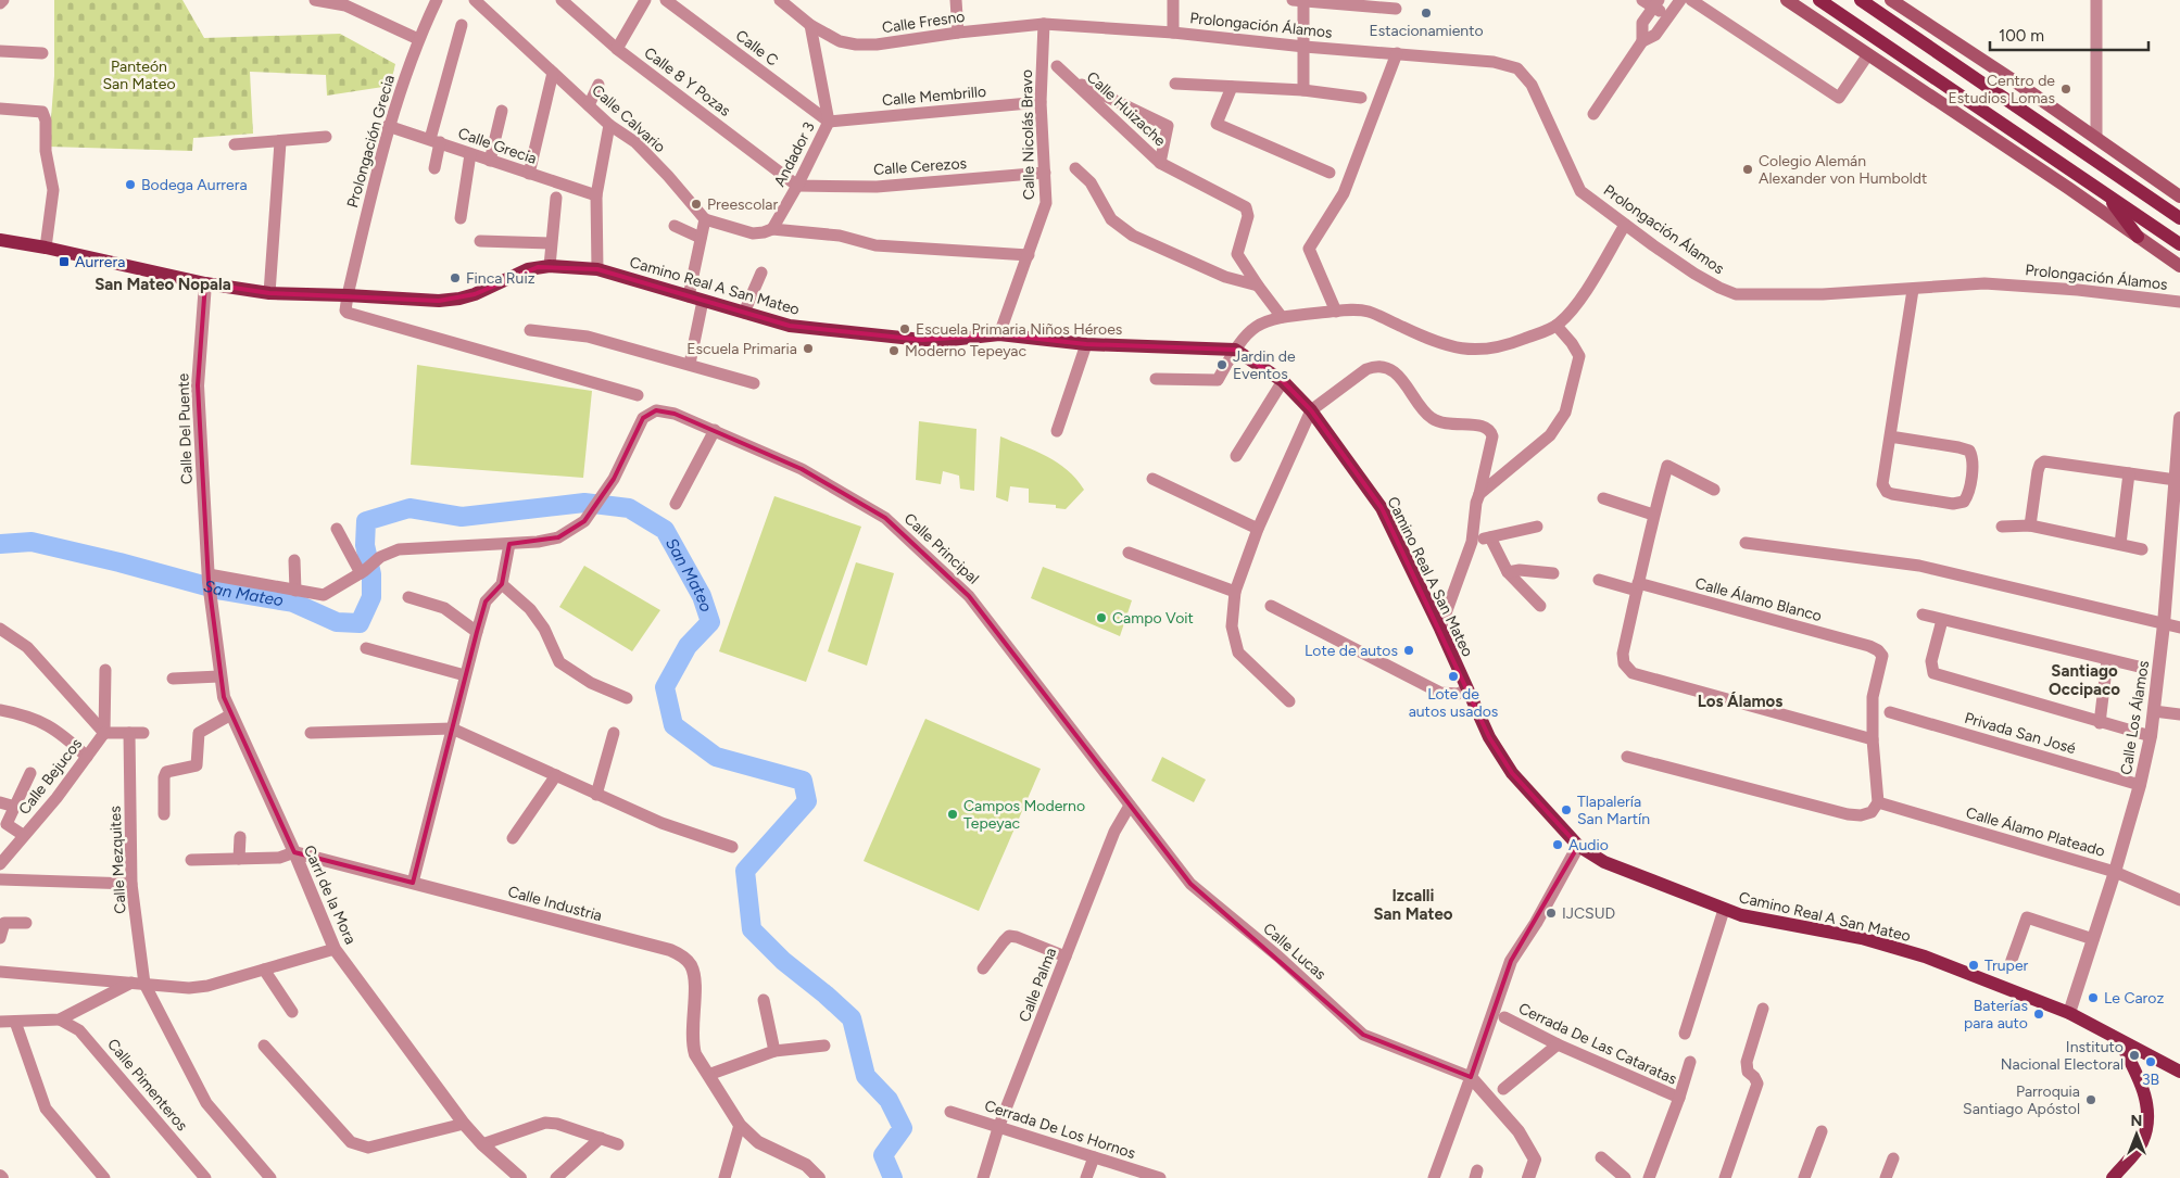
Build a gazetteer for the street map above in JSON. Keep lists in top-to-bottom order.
{
  "streets": {
    "main road": ["Camino Real A San Mateo"],
    "street": [
      "Calle Fresno",
      "Prolongación Álamos",
      "Calle C",
      "Calle 8 Y Pozas",
      "Calle Membrillo",
      "Calle Huizache",
      "Calle Calvario",
      "Calle Nicolás Bravo",
      "Prolongación Grecia",
      "Calle Grecia",
      "Andador 3",
      "Calle Cerezos",
      "Calle Del Puente",
      "Calle Principal",
      "Calle Álamo Blanco",
      "Calle Los Álamos",
      "Privada San José",
      "Calle Bejucos",
      "Calle Álamo Plateado",
      "Calle Mezquites",
      "Carrl de la Mora",
      "Calle Industria",
      "Calle Lucas",
      "Calle Palma",
      "Cerrada De Las Cataratas",
      "Calle Pimenteros",
      "Cerrada De Los Hornos"
    ]
  },
  "crossings": [
    ["Calle Fresno", "Prolongación Álamos"],
    ["Calle Fresno", "Calle Nicolás Bravo"],
    ["Calle Fresno", "Andador 3"],
    ["Prolongación Álamos", "Calle Nicolás Bravo"],
    ["Calle C", "Calle Membrillo"],
    ["Calle C", "Andador 3"],
    ["Calle 8 Y Pozas", "Andador 3"],
    ["Calle 8 Y Pozas", "Calle Cerezos"],
    ["Calle Membrillo", "Calle Nicolás Bravo"],
    ["Calle Membrillo", "Andador 3"],
    ["Calle Nicolás Bravo", "Calle Cerezos"],
    ["Calle Nicolás Bravo", "Camino Real A San Mateo"],
    ["Prolongación Grecia", "Calle Grecia"],
    ["Prolongación Grecia", "Camino Real A San Mateo"],
    ["Andador 3", "Calle Cerezos"],
    ["Camino Real A San Mateo", "Calle Del Puente"],
    ["Camino Real A San Mateo", "Calle Los Álamos"],
    ["Calle Del Puente", "Carrl de la Mora"],
    ["Calle Principal", "Calle Lucas"],
    ["Calle Principal", "Calle Palma"],
    ["Calle Los Álamos", "Privada San José"],
    ["Calle Los Álamos", "Calle Álamo Plateado"],
    ["Carrl de la Mora", "Calle Industria"],
    ["Calle Lucas", "Calle Palma"],
    ["Calle Palma", "Cerrada De Los Hornos"]
  ],
  "districts": [
    "San Mateo Nopala",
    "Santiago Occipaco",
    "Los Álamos",
    "Izcalli San Mateo"
  ],
  "water": ["San Mateo"],
  "parks": ["Panteón San Mateo"],
  "places": {
    "other": [
      "Estacionamiento",
      "Centro de Estudios Lomas",
      "Colegio Alemán Alexander von Humboldt",
      "Bodega Aurrera",
      "Preescolar",
      "Finca Ruiz",
      "Escuela Primaria Niños Héroes",
      "Escuela Primaria",
      "Moderno Tepeyac",
      "Jardin de Eventos",
      "Campo Voit",
      "Lote de autos",
      "Lote de autos usados",
      "Tlapalería San Martín",
      "Campos Moderno Tepeyac",
      "Audio",
      "IJCSUD",
      "Truper",
      "Le Caroz",
      "Baterías para auto",
      "Instituto Nacional Electoral",
      "3B",
      "Parroquia Santiago Apóstol"
    ],
    "transit": ["Aurrera"]
  },
  "scale_bar": "100 m",
  "north": "top"
}
